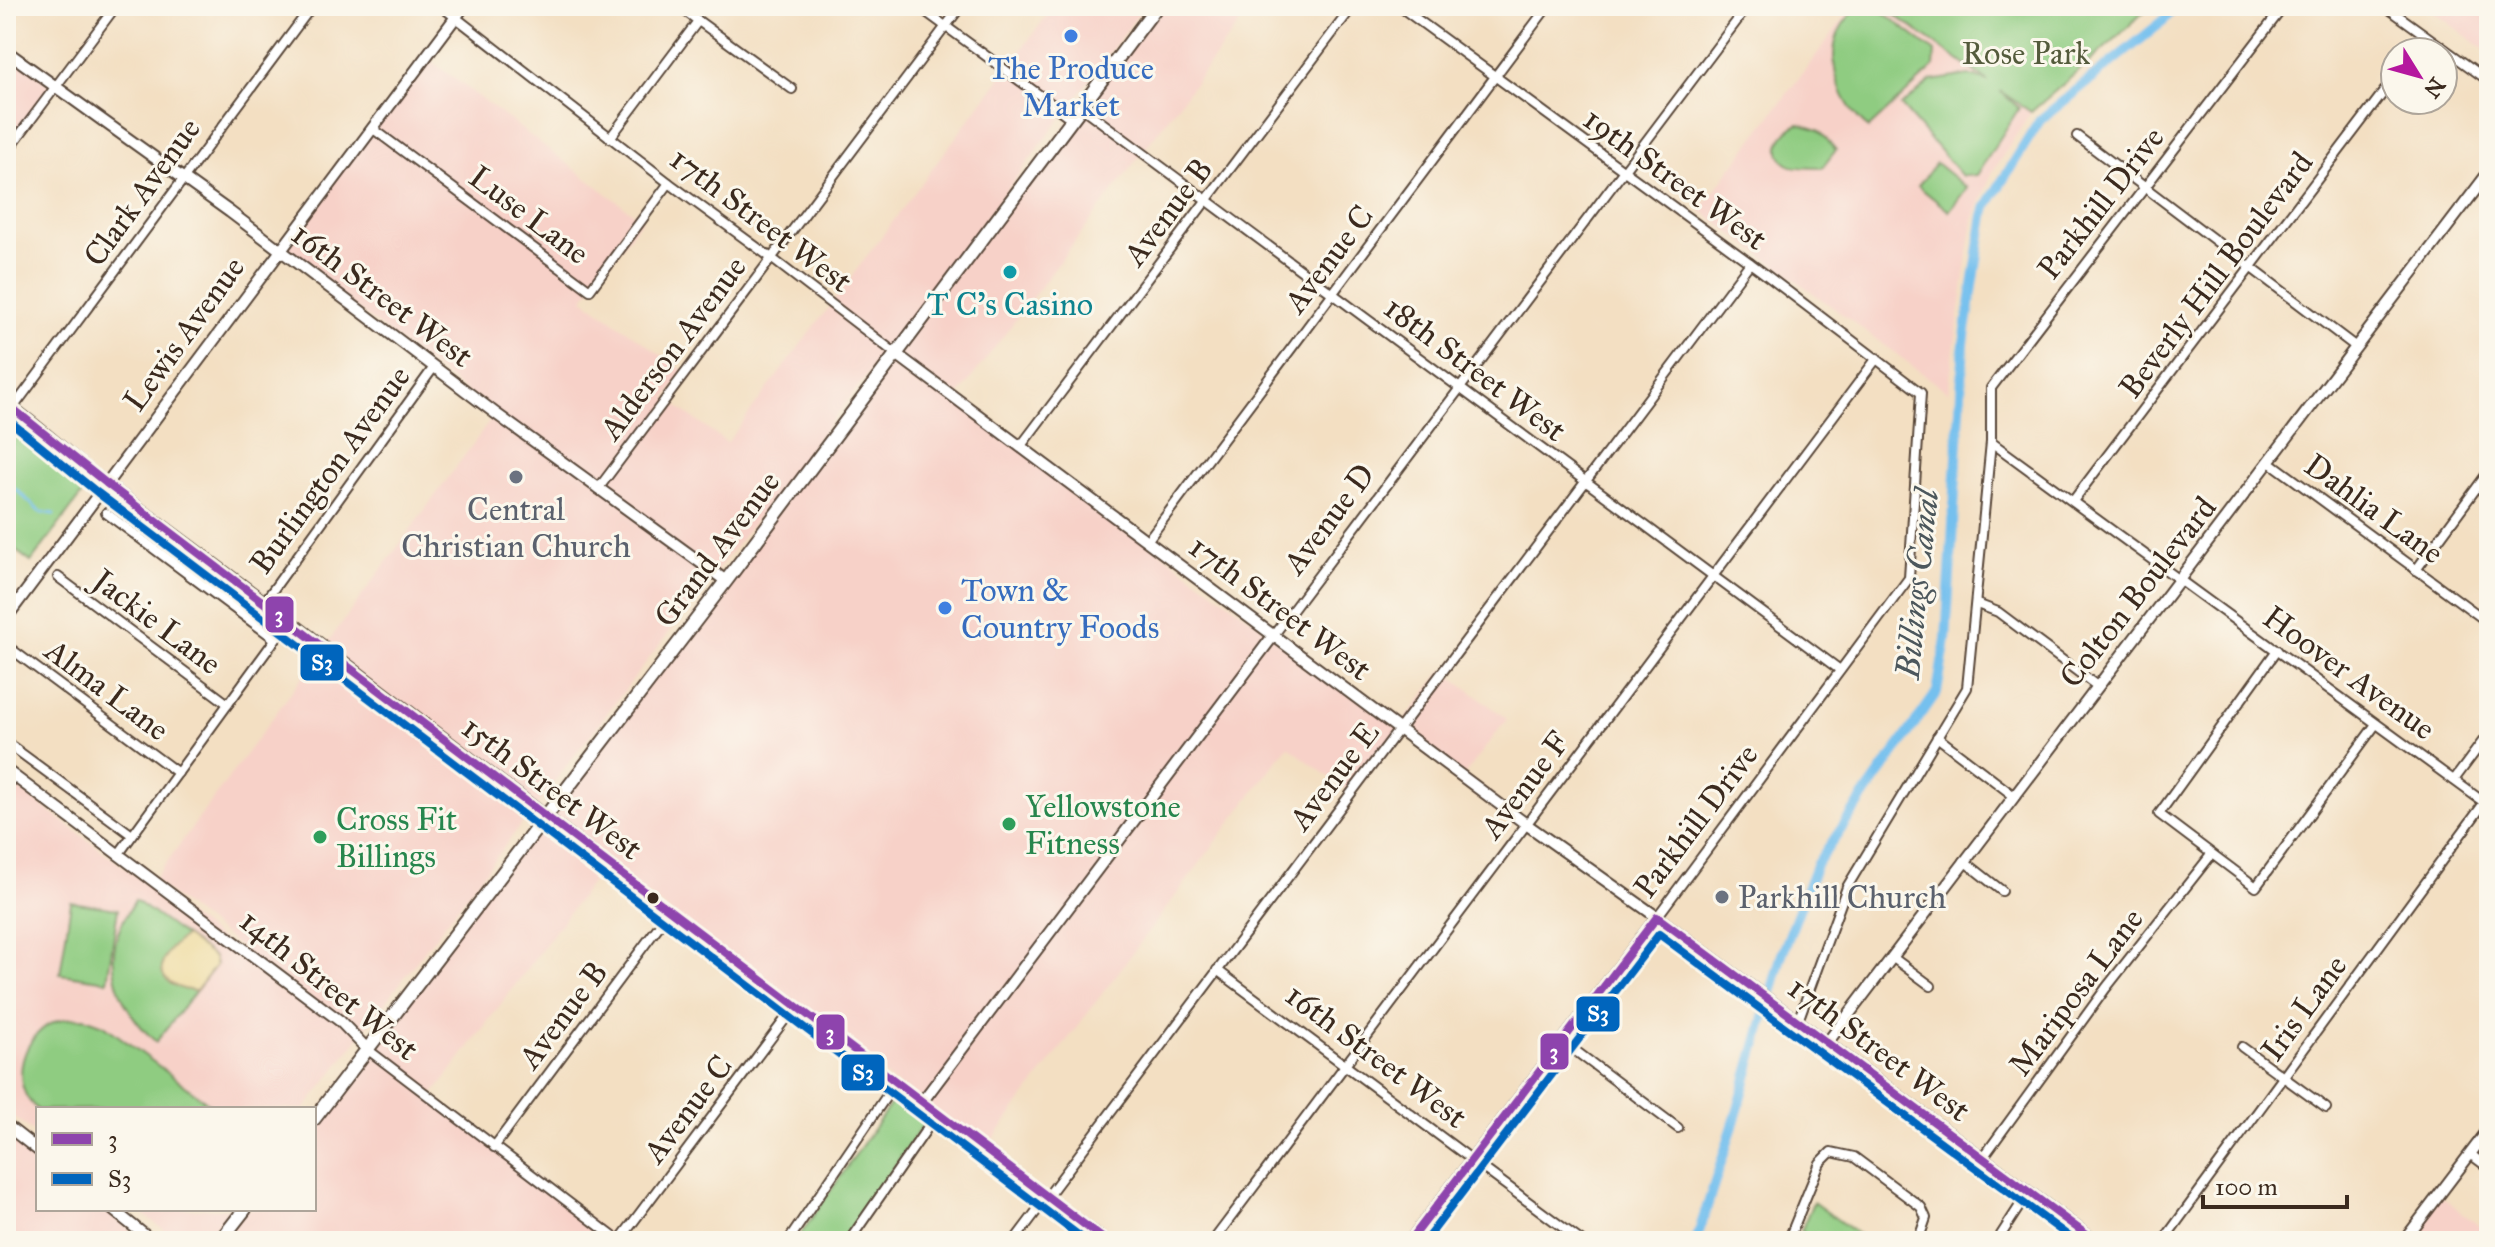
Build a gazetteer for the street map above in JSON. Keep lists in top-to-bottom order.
{
  "streets": {
    "main road": ["Grand Avenue"],
    "street": [
      "19th Street West",
      "Clark Avenue",
      "Parkhill Drive",
      "Avenue B",
      "Luse Lane",
      "17th Street West",
      "Avenue C",
      "Beverly Hill Boulevard",
      "16th Street West",
      "Lewis Avenue",
      "Alderson Avenue",
      "18th Street West",
      "Burlington Avenue",
      "Dahlia Lane",
      "Avenue D",
      "Colton Boulevard",
      "Jackie Lane",
      "Hoover Avenue",
      "Alma Lane",
      "Avenue E",
      "Avenue F",
      "15th Street West",
      "14th Street West",
      "Mariposa Lane",
      "Iris Lane"
    ]
  },
  "crossings": [
    ["19th Street West", "Parkhill Drive"],
    ["19th Street West", "Avenue C"],
    ["19th Street West", "Avenue D"],
    ["19th Street West", "Avenue E"],
    ["19th Street West", "Avenue F"],
    ["Clark Avenue", "16th Street West"],
    ["Clark Avenue", "15th Street West"],
    ["Parkhill Drive", "17th Street West"],
    ["Parkhill Drive", "16th Street West"],
    ["Parkhill Drive", "18th Street West"],
    ["Avenue B", "17th Street West"],
    ["Avenue B", "18th Street West"],
    ["Avenue B", "15th Street West"],
    ["Avenue B", "14th Street West"],
    ["Luse Lane", "17th Street West"],
    ["Luse Lane", "Lewis Avenue"],
    ["17th Street West", "Avenue C"],
    ["17th Street West", "Lewis Avenue"],
    ["17th Street West", "Alderson Avenue"],
    ["17th Street West", "Avenue D"],
    ["17th Street West", "Grand Avenue"],
    ["17th Street West", "Colton Boulevard"],
    ["17th Street West", "Avenue E"],
    ["17th Street West", "Avenue F"],
    ["17th Street West", "Mariposa Lane"],
    ["Avenue C", "18th Street West"],
    ["Avenue C", "15th Street West"],
    ["Avenue C", "14th Street West"],
    ["16th Street West", "Lewis Avenue"],
    ["16th Street West", "Alderson Avenue"],
    ["16th Street West", "Burlington Avenue"],
    ["16th Street West", "Grand Avenue"],
    ["16th Street West", "Avenue E"],
    ["16th Street West", "Avenue F"],
    ["Lewis Avenue", "15th Street West"],
    ["18th Street West", "Avenue D"],
    ["18th Street West", "Grand Avenue"],
    ["18th Street West", "Avenue E"],
    ["18th Street West", "Avenue F"],
    ["Burlington Avenue", "15th Street West"],
    ["Dahlia Lane", "Colton Boulevard"],
    ["Avenue D", "15th Street West"],
    ["Grand Avenue", "15th Street West"],
    ["Grand Avenue", "14th Street West"],
    ["Colton Boulevard", "Hoover Avenue"],
    ["Hoover Avenue", "Iris Lane"],
    ["Avenue E", "15th Street West"]
  ],
  "water": ["Billings Canal"],
  "parks": ["Rose Park"],
  "places": [
    "The Produce Market",
    "T C's Casino",
    "Central Christian Church",
    "Town & Country Foods",
    "Yellowstone Fitness",
    "Cross Fit Billings",
    "Parkhill Church"
  ],
  "lines": ["transit line 3", "transit line S3"],
  "legend": ["3", "S3"],
  "scale_bar": "100 m",
  "north": "bottom right"
}
